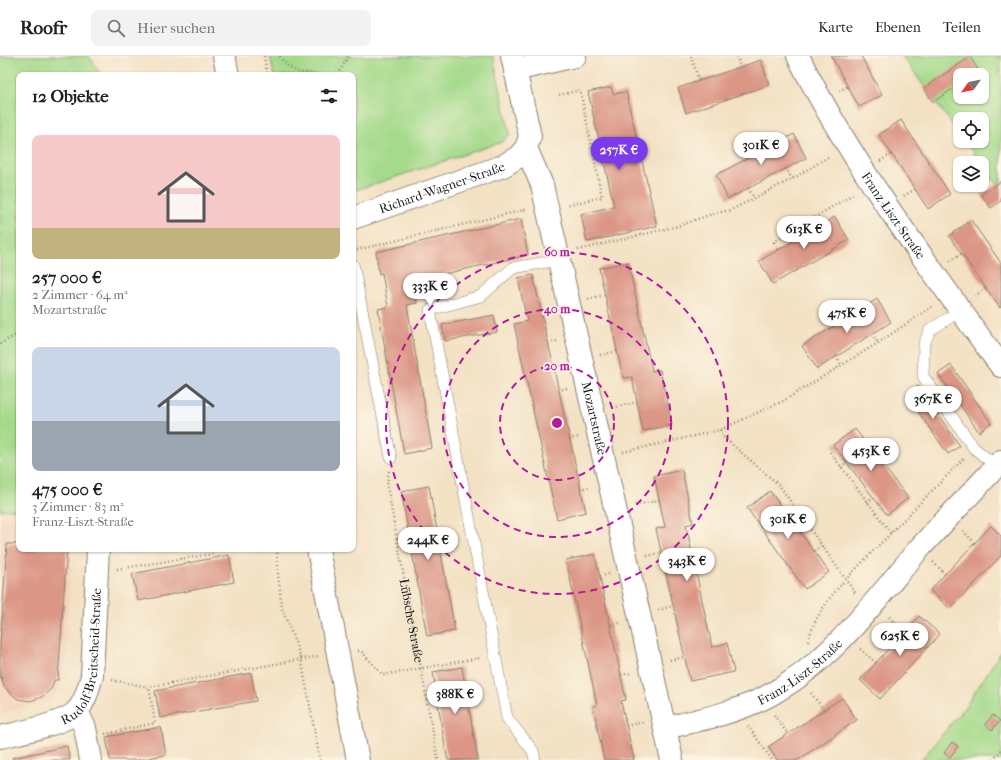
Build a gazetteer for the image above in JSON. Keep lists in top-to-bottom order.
{
  "streets": {
    "street": [
      "Richard-Wagner-Straße",
      "Franz-Liszt-Straße",
      "Mozartstraße",
      "Rudolf-Breitscheid-Straße"
    ],
    "path": ["Lübsche Straße"]
  },
  "crossings": [
    ["Richard-Wagner-Straße", "Mozartstraße"],
    ["Franz-Liszt-Straße", "Mozartstraße"]
  ],
  "north": "bottom left",
  "page": {
    "header": "Roofr",
    "search": "Hier suchen",
    "nav": ["Karte", "Ebenen", "Teilen"],
    "heading": "12 Objekte",
    "list": [
      {
        "name": "257 000 €",
        "note": "2 Zimmer · 64 m² · Mozartstraße"
      },
      {
        "name": "475 000 €",
        "note": "3 Zimmer · 83 m² · Franz-Liszt-Straße"
      }
    ],
    "price": [
      "301K €",
      "257K €",
      "613K €",
      "333K €",
      "475K €",
      "367K €",
      "453K €",
      "301K €",
      "244K €",
      "343K €",
      "625K €",
      "388K €"
    ]
  },
  "rings": ["60 m", "40 m", "20 m"]
}
